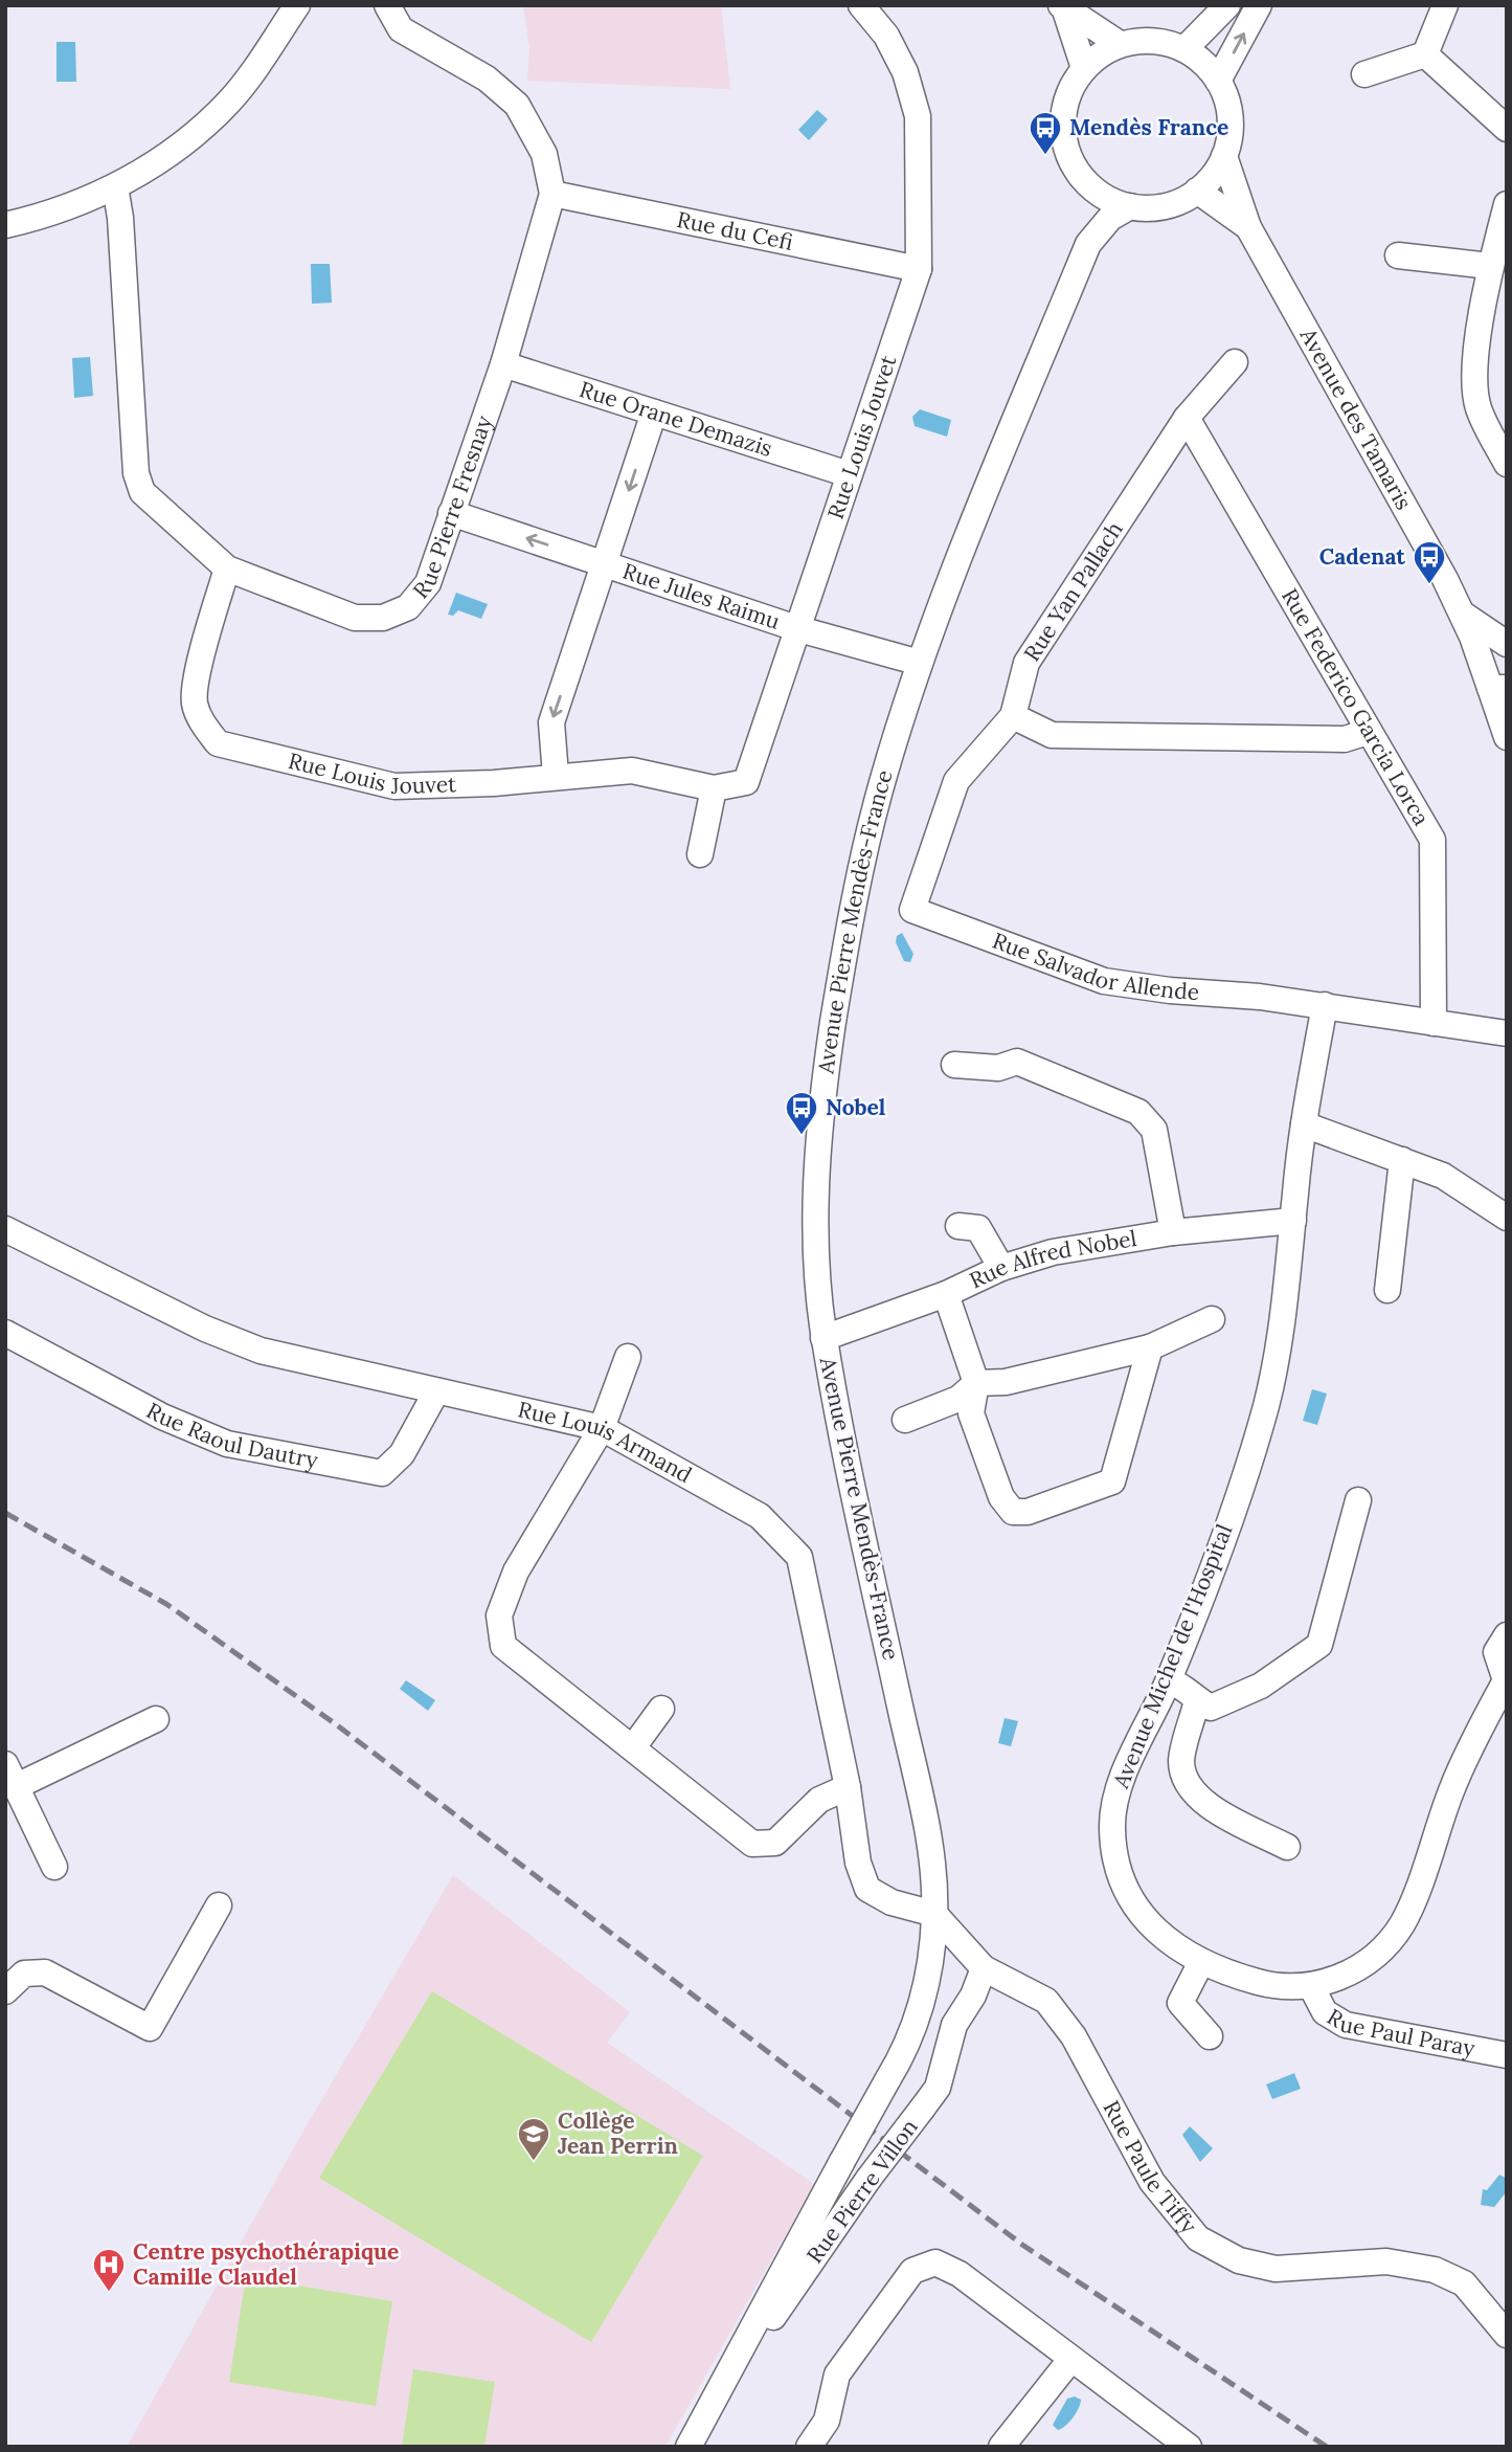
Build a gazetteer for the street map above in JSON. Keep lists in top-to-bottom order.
{
  "streets": {
    "street": [
      "Rue du Cefi",
      "Rue Orane Demazis",
      "Avenue des Tamaris",
      "Rue Louis Jouvet",
      "Rue Pierre Fresnay",
      "Rue Yan Pallach",
      "Rue Jules Raimu",
      "Rue Federico Garcia Lorca",
      "Avenue Pierre Mendès-France",
      "Rue Salvador Allende",
      "Rue Alfred Nobel",
      "Rue Raoul Dautry",
      "Rue Louis Armand",
      "Avenue Michel de l'Hospital",
      "Rue Paul Paray",
      "Rue Paule Tiffy",
      "Rue Pierre Villon"
    ]
  },
  "crossings": [
    ["Rue du Cefi", "Rue Louis Jouvet"],
    ["Rue du Cefi", "Rue Pierre Fresnay"],
    ["Rue Orane Demazis", "Rue Louis Jouvet"],
    ["Rue Orane Demazis", "Rue Pierre Fresnay"],
    ["Rue Orane Demazis", "Rue Jules Raimu"],
    ["Avenue des Tamaris", "Avenue Pierre Mendès-France"],
    ["Rue Louis Jouvet", "Rue Pierre Fresnay"],
    ["Rue Louis Jouvet", "Rue Jules Raimu"],
    ["Rue Pierre Fresnay", "Rue Jules Raimu"],
    ["Rue Yan Pallach", "Rue Federico Garcia Lorca"],
    ["Rue Yan Pallach", "Rue Salvador Allende"],
    ["Rue Jules Raimu", "Avenue Pierre Mendès-France"],
    ["Rue Federico Garcia Lorca", "Rue Salvador Allende"],
    ["Avenue Pierre Mendès-France", "Rue Alfred Nobel"],
    ["Avenue Pierre Mendès-France", "Rue Louis Armand"],
    ["Avenue Pierre Mendès-France", "Rue Paule Tiffy"],
    ["Avenue Pierre Mendès-France", "Rue Pierre Villon"],
    ["Rue Salvador Allende", "Avenue Michel de l'Hospital"],
    ["Rue Alfred Nobel", "Avenue Michel de l'Hospital"],
    ["Rue Raoul Dautry", "Rue Louis Armand"],
    ["Rue Louis Armand", "Rue Paule Tiffy"],
    ["Avenue Michel de l'Hospital", "Rue Paul Paray"],
    ["Rue Paule Tiffy", "Rue Pierre Villon"]
  ],
  "places": {
    "bus stop": ["Mendès France", "Cadenat", "Nobel"],
    "school or university": ["Collège Jean Perrin"],
    "hospital": ["Centre psychothérapique Camille Claudel"]
  }
}
